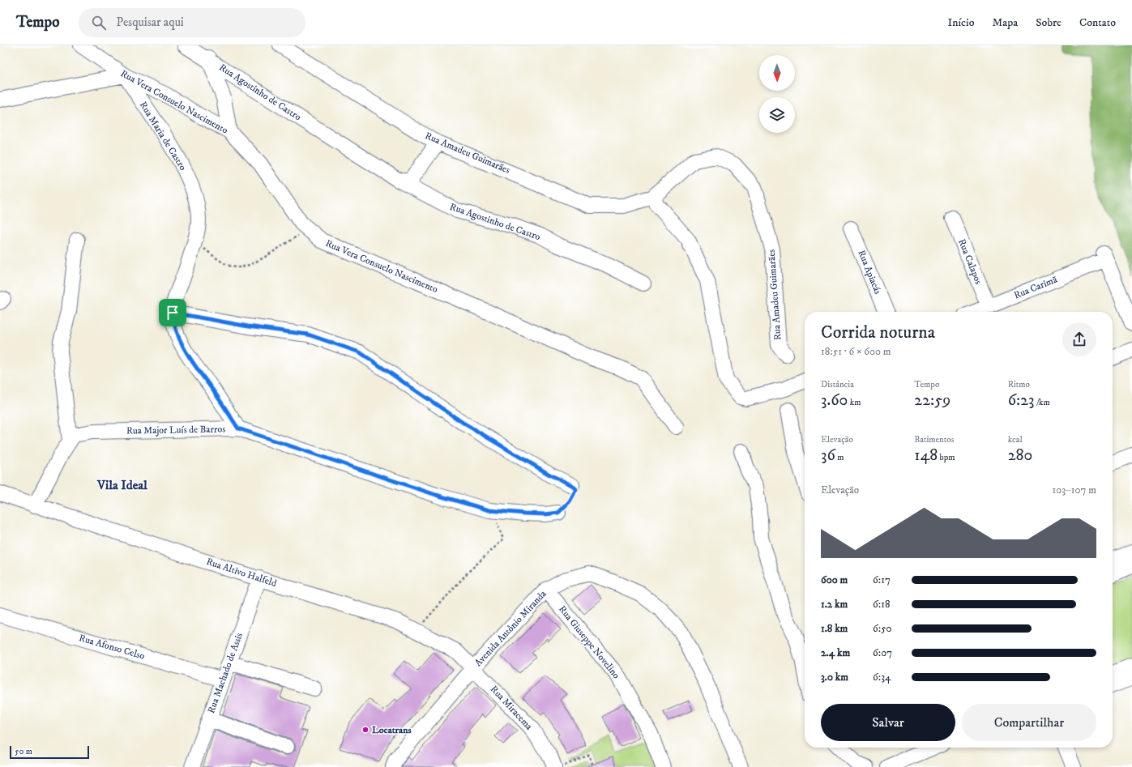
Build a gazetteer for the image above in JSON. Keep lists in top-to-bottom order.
{
  "streets": {
    "street": [
      "Rua Agostinho de Castro",
      "Rua Vera Consuelo Nascimento",
      "Rua Maria de Castro",
      "Rua Amadeu Guimarães",
      "Rua Calapos",
      "Rua Apiacás",
      "Rua Carimã",
      "Rua Major Luís de Barros",
      "Rua Altivo Halfeld",
      "Avenida Antônio Miranda",
      "Rua Giuseppe Novelino",
      "Rua Afonso Celso",
      "Rua Machado de Assis",
      "Rua Miracema"
    ]
  },
  "crossings": [
    ["Rua Vera Consuelo Nascimento", "Rua Maria de Castro"],
    ["Rua Maria de Castro", "Rua Major Luís de Barros"],
    ["Rua Calapos", "Rua Carimã"],
    ["Rua Major Luís de Barros", "Rua Altivo Halfeld"],
    ["Rua Altivo Halfeld", "Avenida Antônio Miranda"],
    ["Rua Altivo Halfeld", "Rua Machado de Assis"],
    ["Rua Altivo Halfeld", "Rua Miracema"],
    ["Avenida Antônio Miranda", "Rua Giuseppe Novelino"],
    ["Avenida Antônio Miranda", "Rua Miracema"],
    ["Rua Afonso Celso", "Rua Machado de Assis"]
  ],
  "districts": ["Vila Ideal"],
  "places": ["Locatrans"],
  "scale_bar": "50 m",
  "north": "bottom",
  "page": {
    "header": "Tempo",
    "search": "Pesquisar aqui",
    "nav": [
      "Início",
      "Mapa",
      "Sobre",
      "Contato"
    ],
    "heading": ["Corrida noturna", "18:51 · 6 × 600 m"],
    "stats": [
      ["Distância", "3.60 km"],
      ["Tempo", "22:59"],
      ["Ritmo", "6:23 /km"],
      ["Elevação", "36 m"],
      ["Batimentos", "148 bpm"],
      ["kcal", "280"]
    ],
    "chart": ["Elevação", "103–107 m"],
    "list": [
      {
        "name": "600 m",
        "note": "6:17"
      },
      {
        "name": "1.2 km",
        "note": "6:18"
      },
      {
        "name": "1.8 km",
        "note": "6:50"
      },
      {
        "name": "2.4 km",
        "note": "6:07"
      },
      {
        "name": "3.0 km",
        "note": "6:34"
      }
    ],
    "buttons": ["Salvar", "Compartilhar"],
    "scale": "50 m"
  }
}
